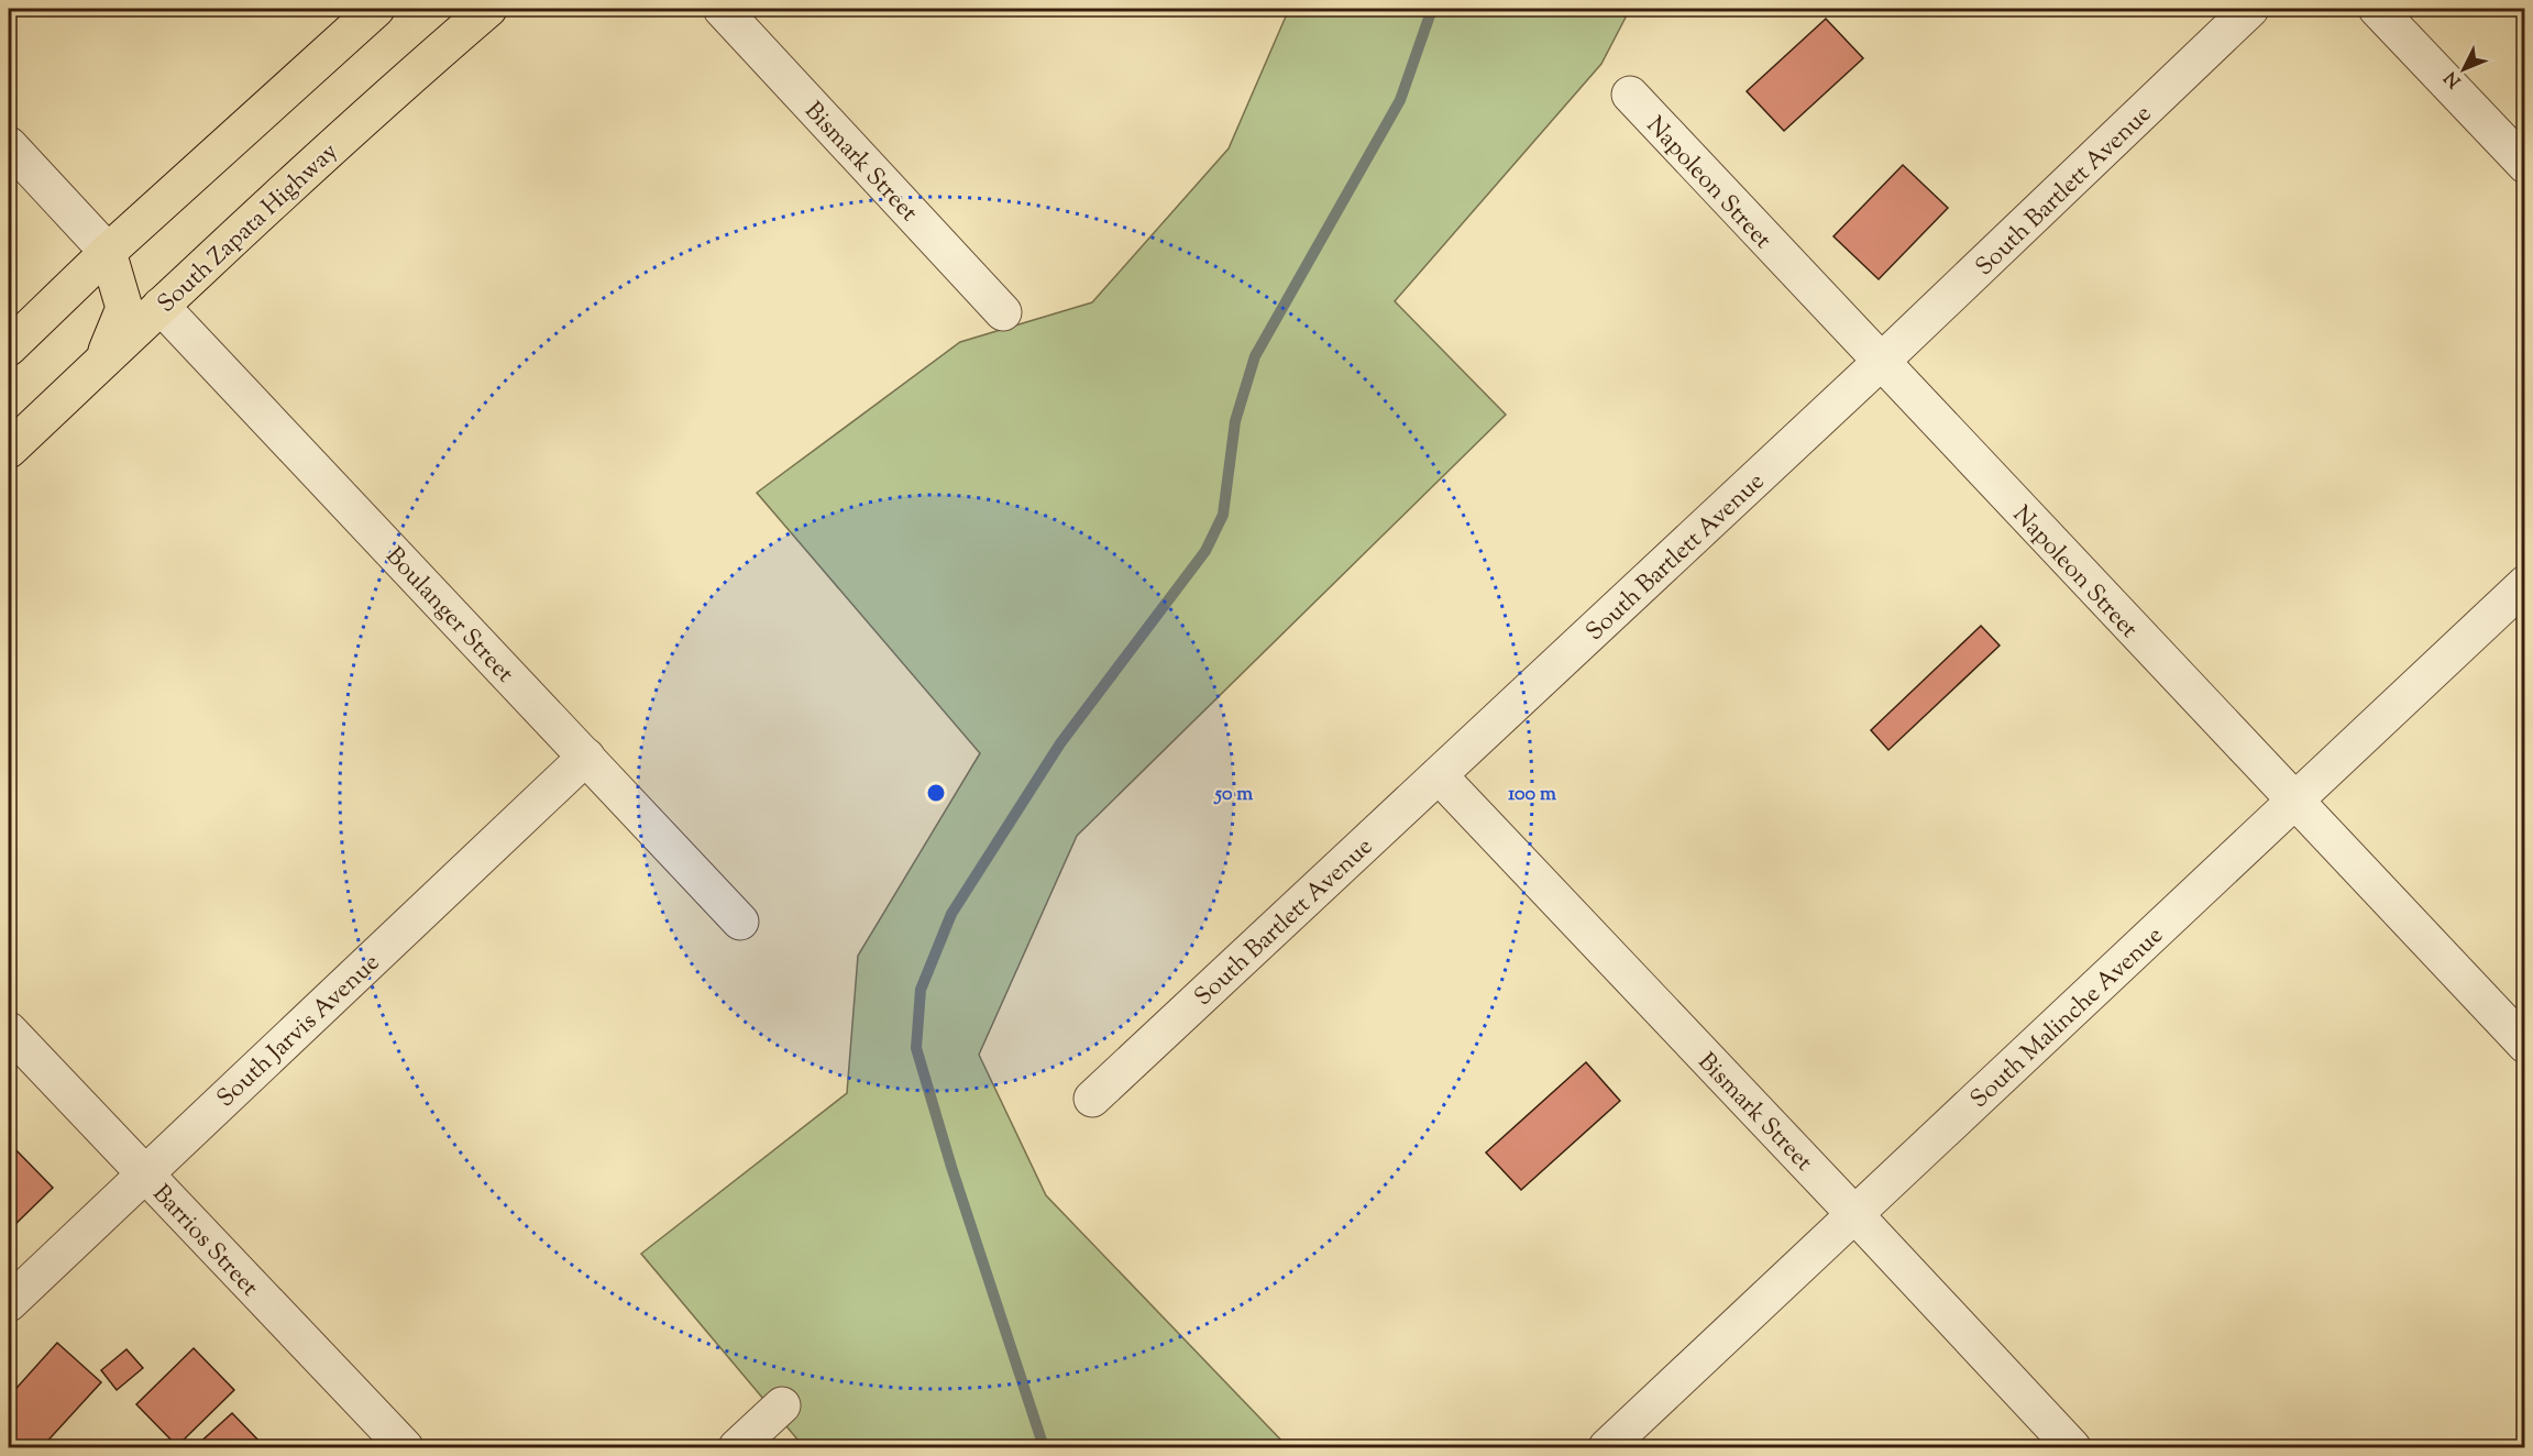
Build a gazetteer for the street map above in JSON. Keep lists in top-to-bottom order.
{
  "streets": {
    "main road": ["South Zapata Highway"],
    "street": [
      "Bismark Street",
      "Napoleon Street",
      "South Bartlett Avenue",
      "Boulanger Street",
      "South Malinche Avenue",
      "South Jarvis Avenue",
      "Barrios Street"
    ]
  },
  "crossings": [
    ["Bismark Street", "South Bartlett Avenue"],
    ["Bismark Street", "South Malinche Avenue"],
    ["Napoleon Street", "South Bartlett Avenue"],
    ["Napoleon Street", "South Malinche Avenue"],
    ["South Zapata Highway", "Boulanger Street"],
    ["Boulanger Street", "South Jarvis Avenue"],
    ["South Jarvis Avenue", "Barrios Street"]
  ],
  "north": "bottom left",
  "rings": ["50 m", "100 m"]
}
